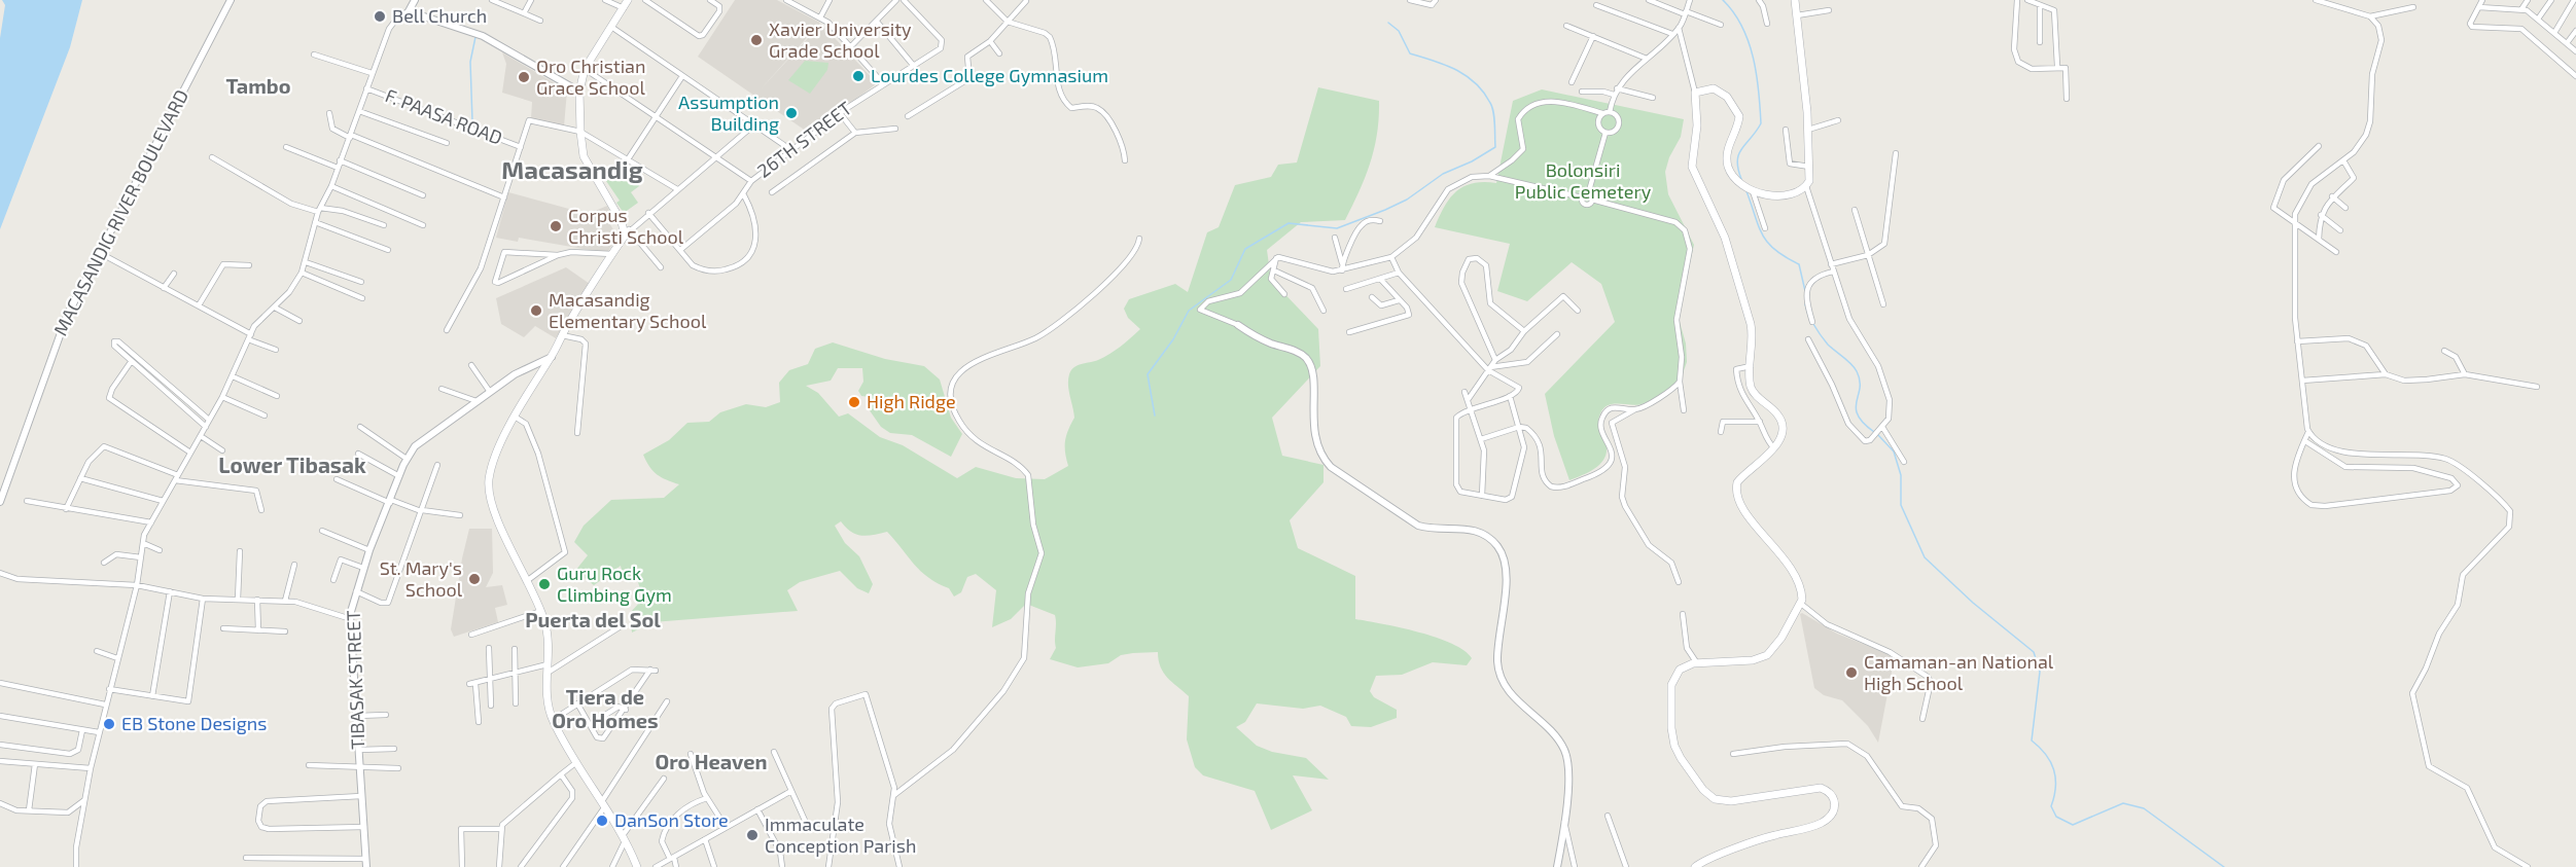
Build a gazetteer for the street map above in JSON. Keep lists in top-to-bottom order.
{
  "streets": {
    "street": [
      "F. PAASA ROAD",
      "26TH STREET",
      "MACASANDIG RIVER BOULEVARD",
      "TIBASAK STREET"
    ]
  },
  "districts": [
    "Tambo",
    "Macasandig",
    "Lower Tibasak",
    "Puerta del Sol",
    "Tiera de Oro Homes",
    "Oro Heaven"
  ],
  "parks": ["Bolonsiri Public Cemetery"],
  "places": [
    "Bell Church",
    "Xavier University Grade School",
    "Lourdes College Gymnasium",
    "Oro Christian Grace School",
    "Assumption Building",
    "Corpus Christi School",
    "Macasandig Elementary School",
    "High Ridge",
    "St. Mary's School",
    "Guru Rock Climbing Gym",
    "Camaman-an National High School",
    "EB Stone Designs",
    "DanSon Store",
    "Immaculate Conception Parish"
  ]
}
